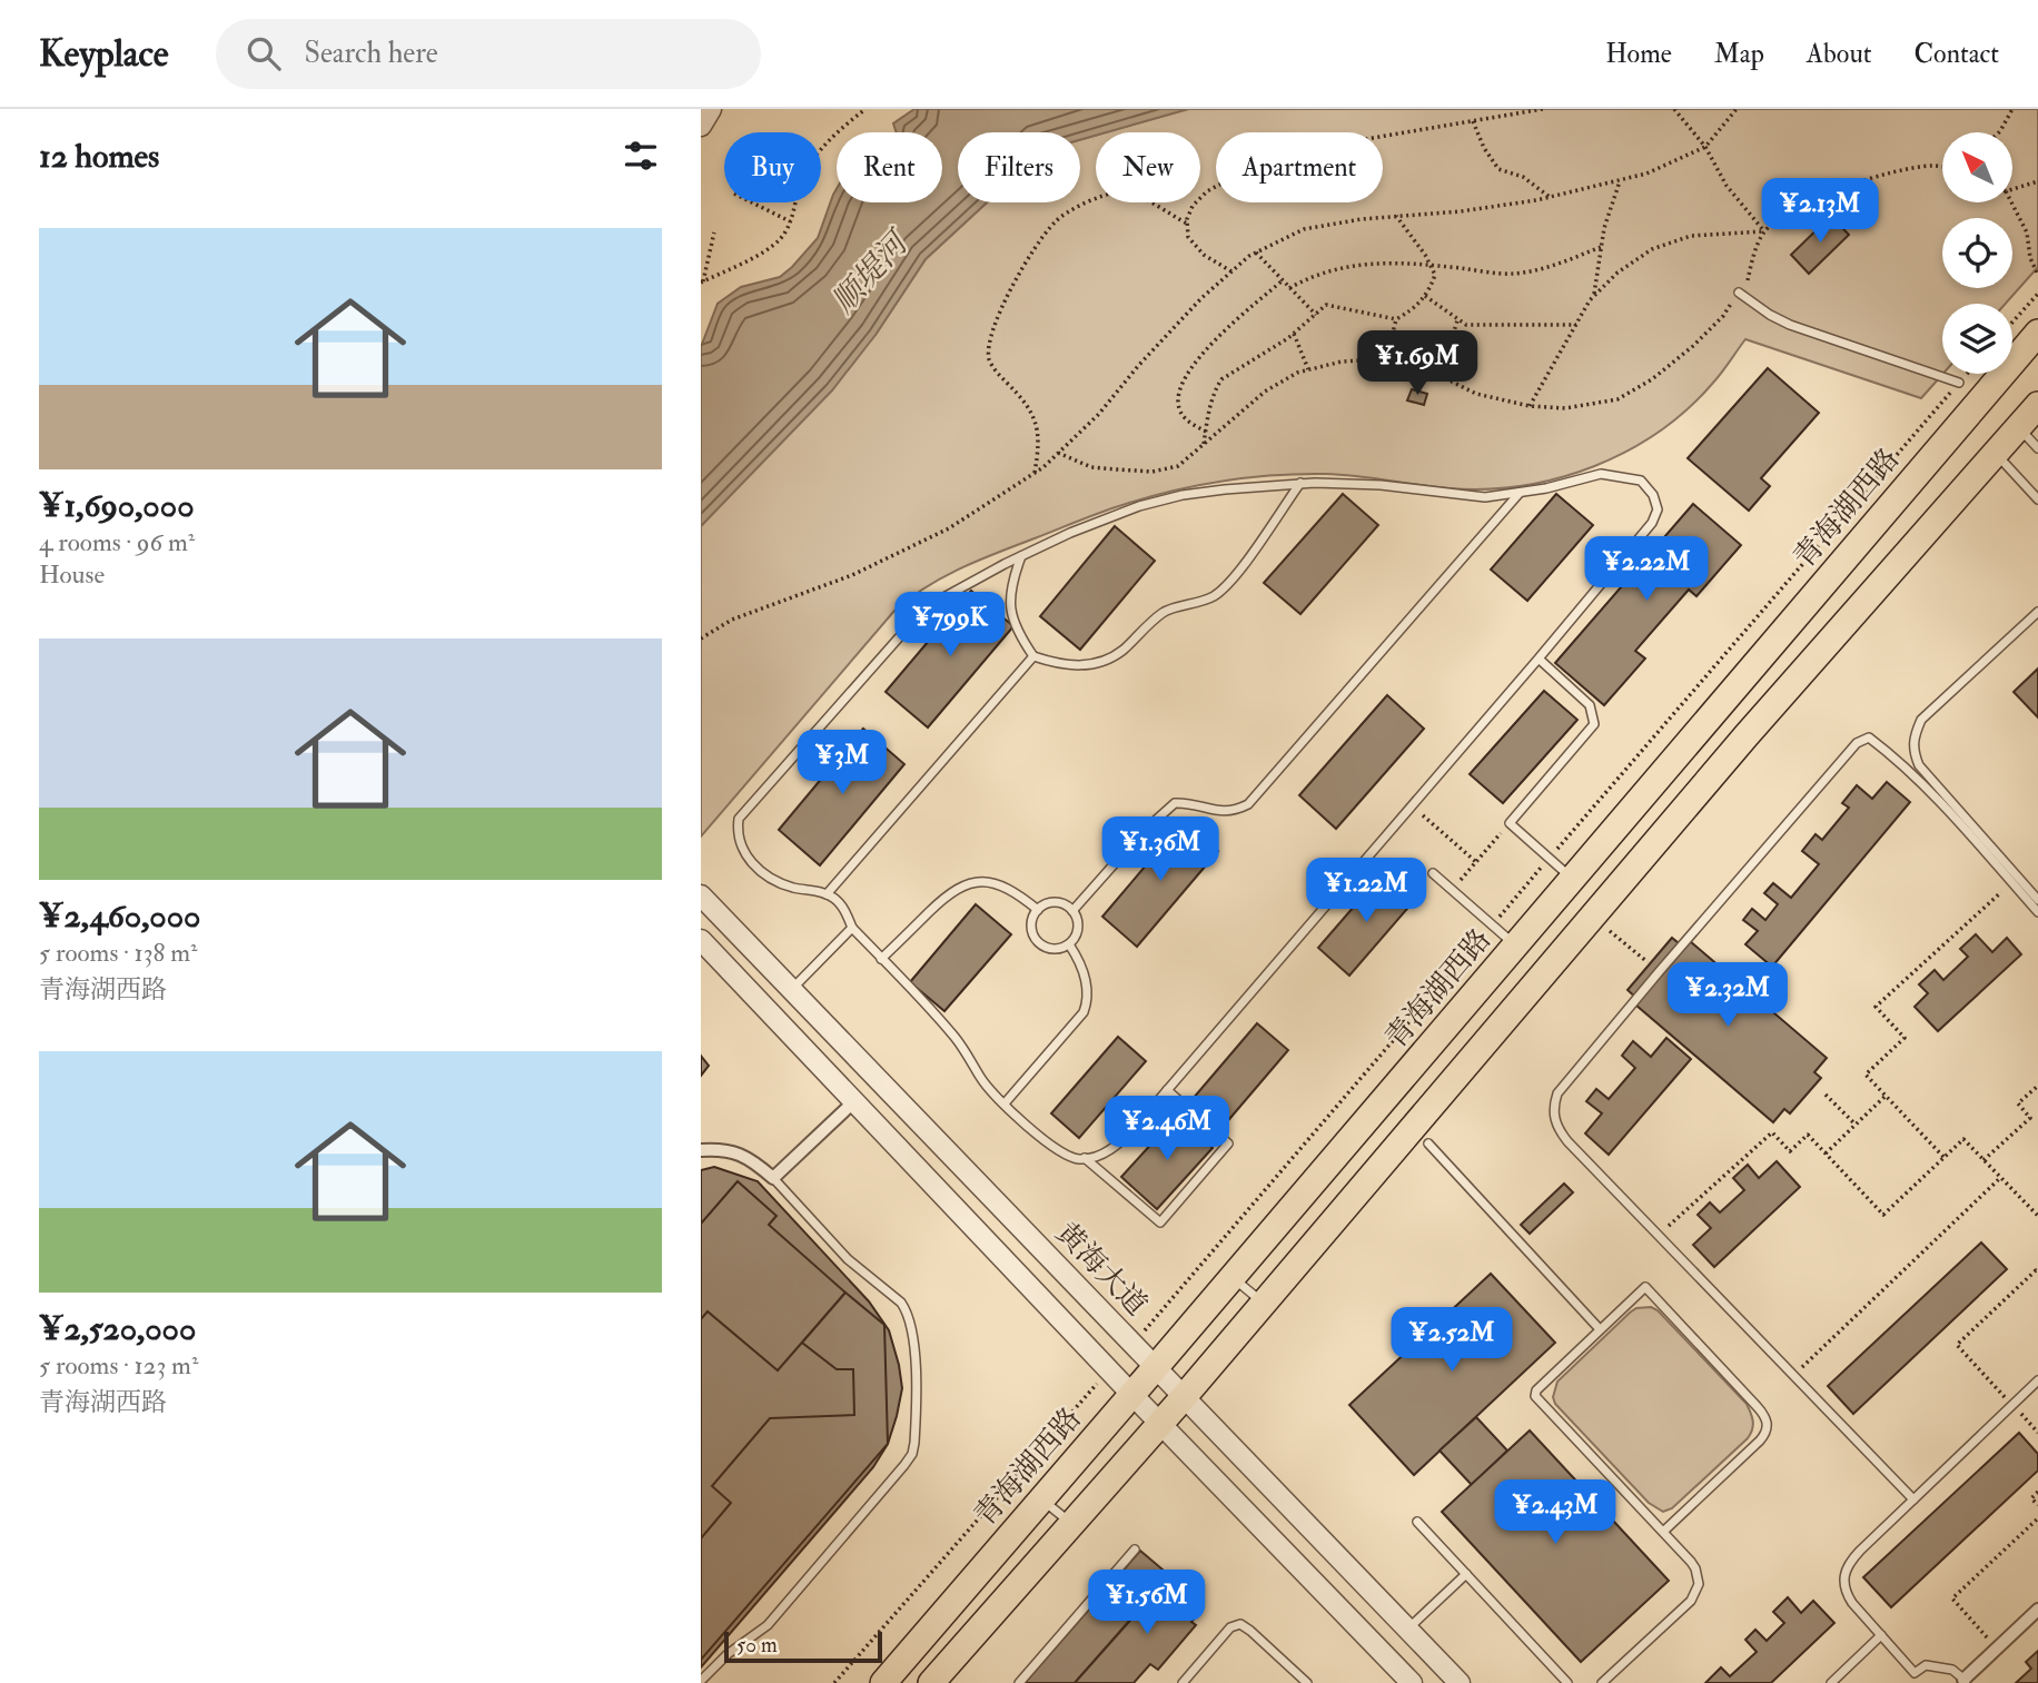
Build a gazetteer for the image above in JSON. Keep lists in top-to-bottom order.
{
  "streets": {
    "main road": ["青海湖西路"],
    "street": ["黄海大道"]
  },
  "crossings": [
    ["青海湖西路", "黄海大道"]
  ],
  "water": ["顺堤河"],
  "scale_bar": "50 m",
  "north": "top left",
  "page": {
    "header": "Keyplace",
    "search": "Search here",
    "nav": [
      "Home",
      "Map",
      "About",
      "Contact"
    ],
    "heading": "12 homes",
    "chip": [
      "Buy",
      "Rent",
      "Filters",
      "New",
      "Apartment"
    ],
    "price": [
      "¥2.13M",
      "¥1.69M",
      "¥2.22M",
      "¥799K",
      "¥3M",
      "¥1.36M",
      "¥1.22M",
      "¥2.32M",
      "¥2.46M",
      "¥2.52M",
      "¥2.43M",
      "¥1.56M"
    ],
    "list": [
      {
        "name": "¥1,690,000",
        "note": "4 rooms · 96 m² · House"
      },
      {
        "name": "¥2,460,000",
        "note": "5 rooms · 138 m² · 青海湖西路"
      },
      {
        "name": "¥2,520,000",
        "note": "5 rooms · 123 m² · 青海湖西路"
      }
    ],
    "scale": "50 m"
  }
}
